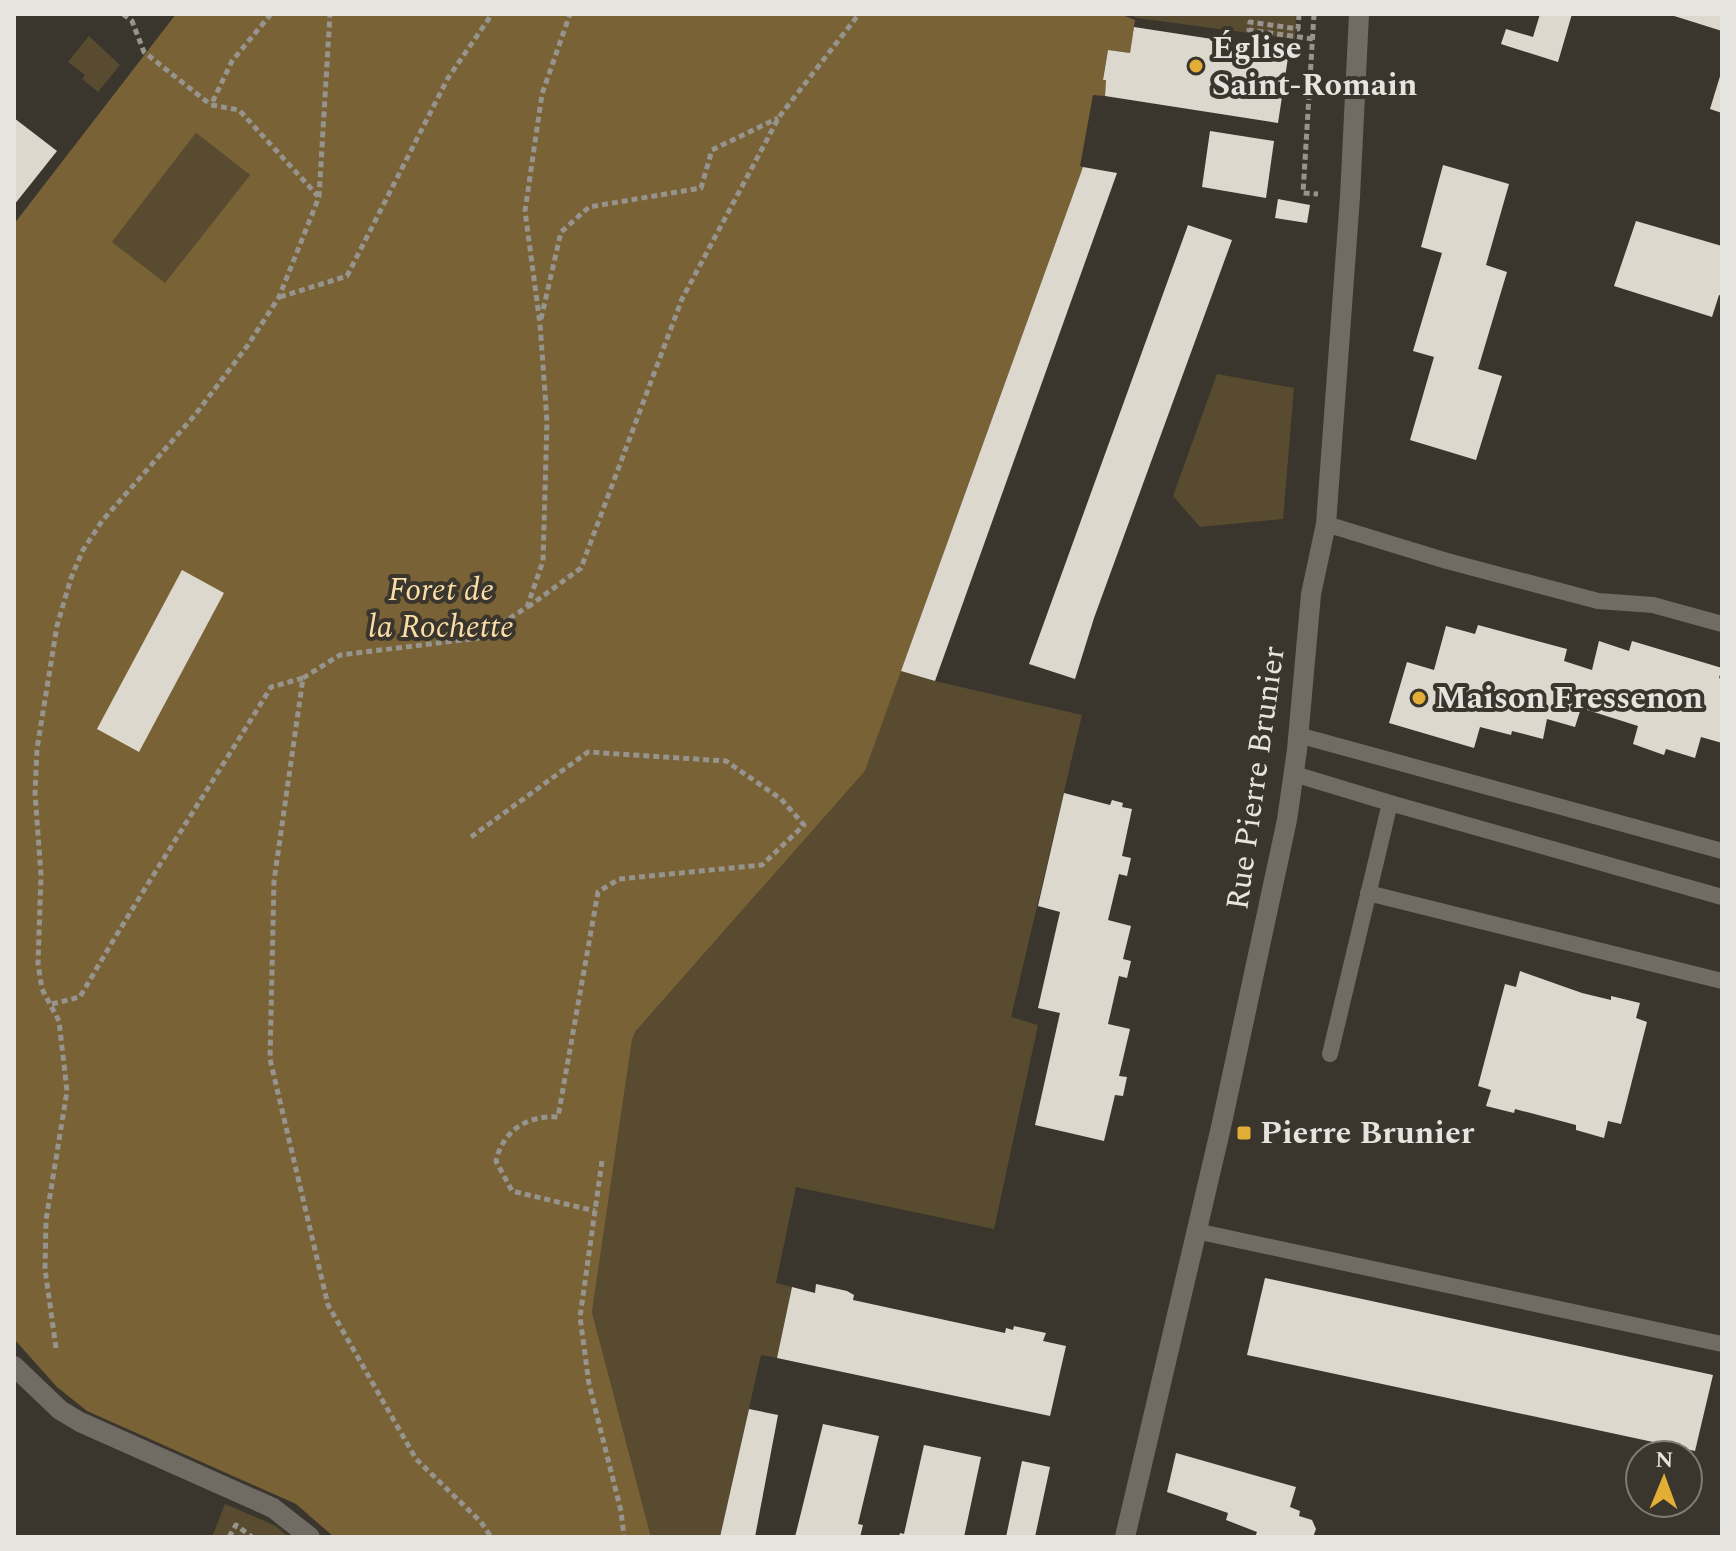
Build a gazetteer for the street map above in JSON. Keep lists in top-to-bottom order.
{
  "streets": {
    "street": ["Rue Pierre Brunier"]
  },
  "parks": ["Foret de la Rochette"],
  "places": {
    "other": ["Église Saint-Romain", "Maison Fressenon"],
    "transit": ["Pierre Brunier"]
  },
  "north": "top"
}
